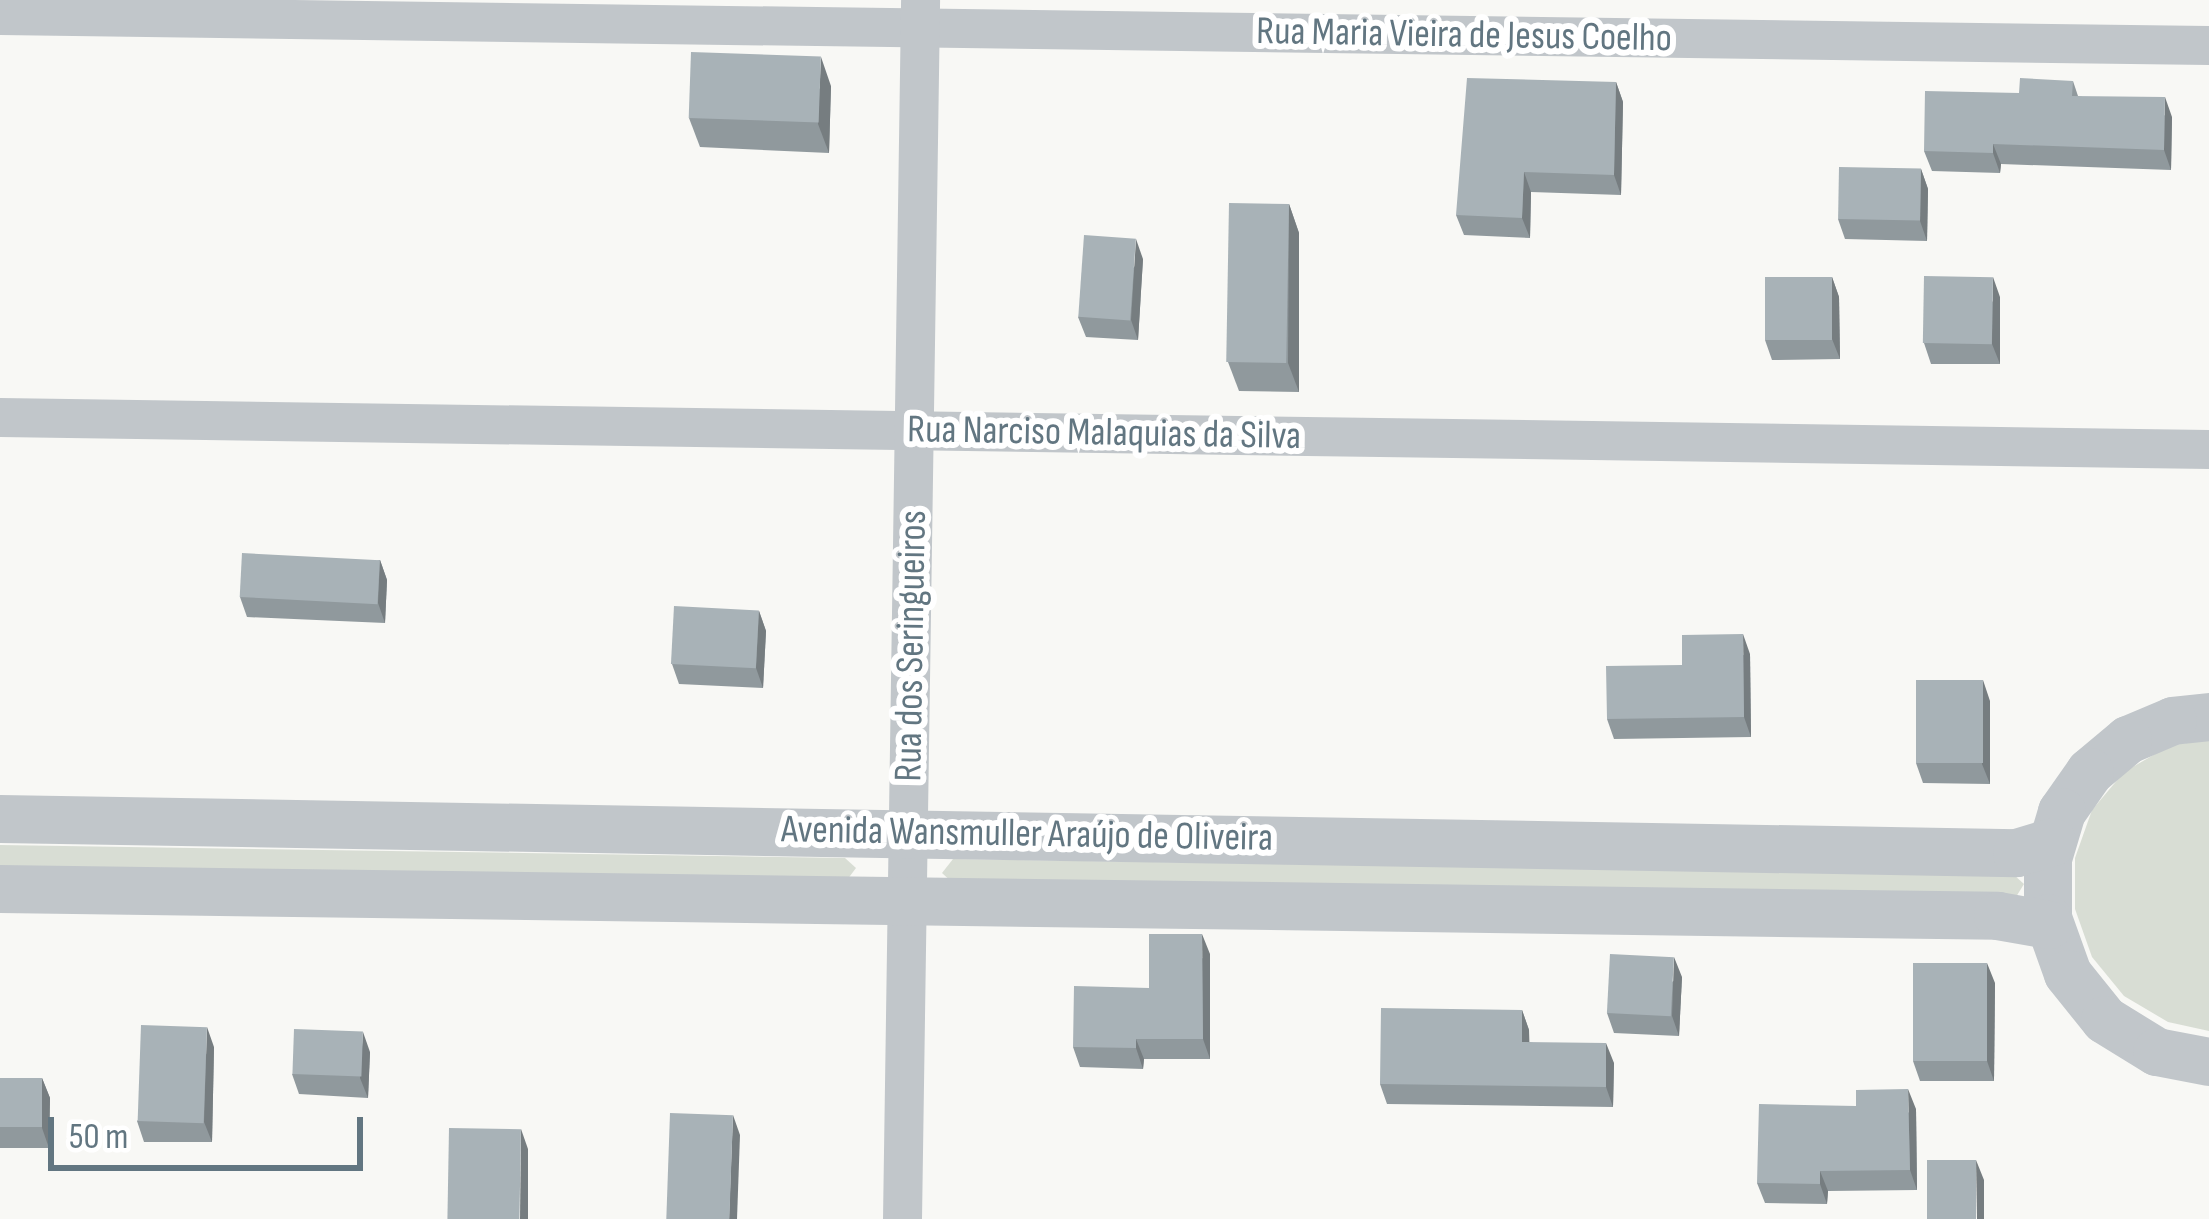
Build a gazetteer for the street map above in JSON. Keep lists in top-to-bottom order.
{
  "streets": {
    "street": [
      "Rua Maria Vieira de Jesus Coelho",
      "Rua Narciso Malaquias da Silva",
      "Rua dos Seringueiros",
      "Avenida Wansmuller Araújo de Oliveira"
    ]
  },
  "crossings": [
    ["Rua Maria Vieira de Jesus Coelho", "Rua dos Seringueiros"],
    ["Rua Narciso Malaquias da Silva", "Rua dos Seringueiros"],
    ["Rua dos Seringueiros", "Avenida Wansmuller Araújo de Oliveira"]
  ],
  "scale_bar": "50 m"
}
